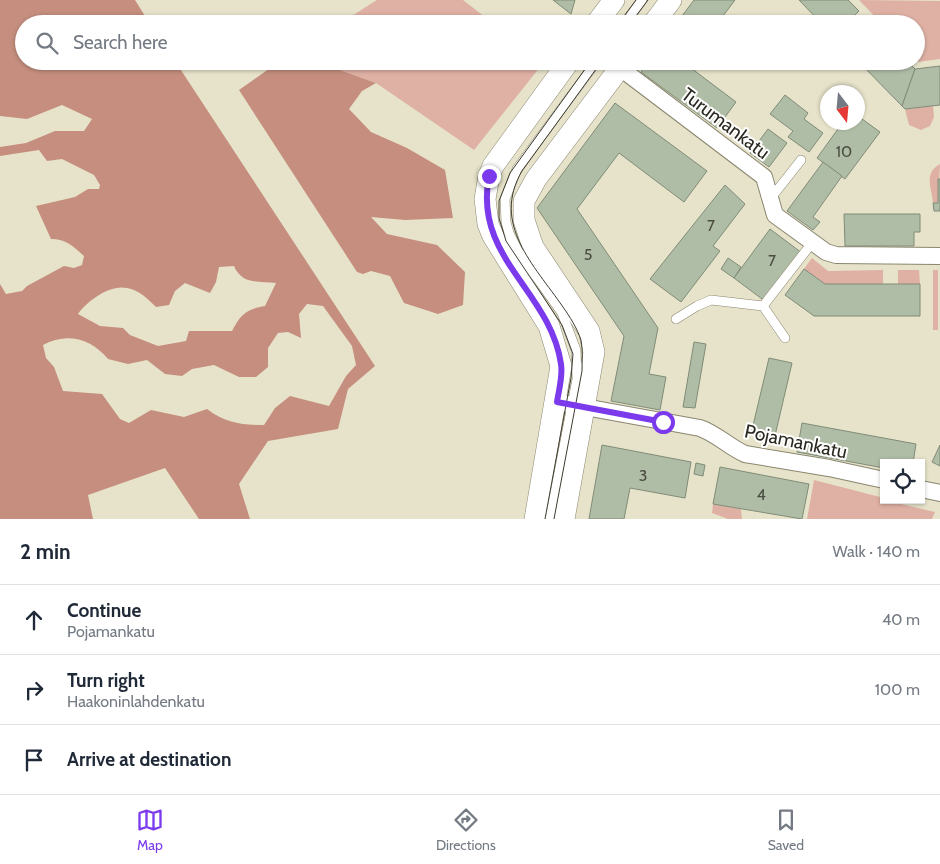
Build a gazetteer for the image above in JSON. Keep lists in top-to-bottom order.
{
  "streets": {
    "street": ["Turumankatu", "Pojamankatu"]
  },
  "house_numbers": [
    "10",
    "7",
    "5",
    "7",
    "3",
    "4"
  ],
  "north": "bottom",
  "page": {
    "search": "Search here",
    "heading": ["2 min", "Walk · 140 m"],
    "list": [
      ["Continue", "Pojamankatu", "40 m"],
      ["Turn right", "Haakoninlahdenkatu", "100 m"],
      "Arrive at destination"
    ],
    "nav": ["Map", "Directions", "Saved"]
  }
}
